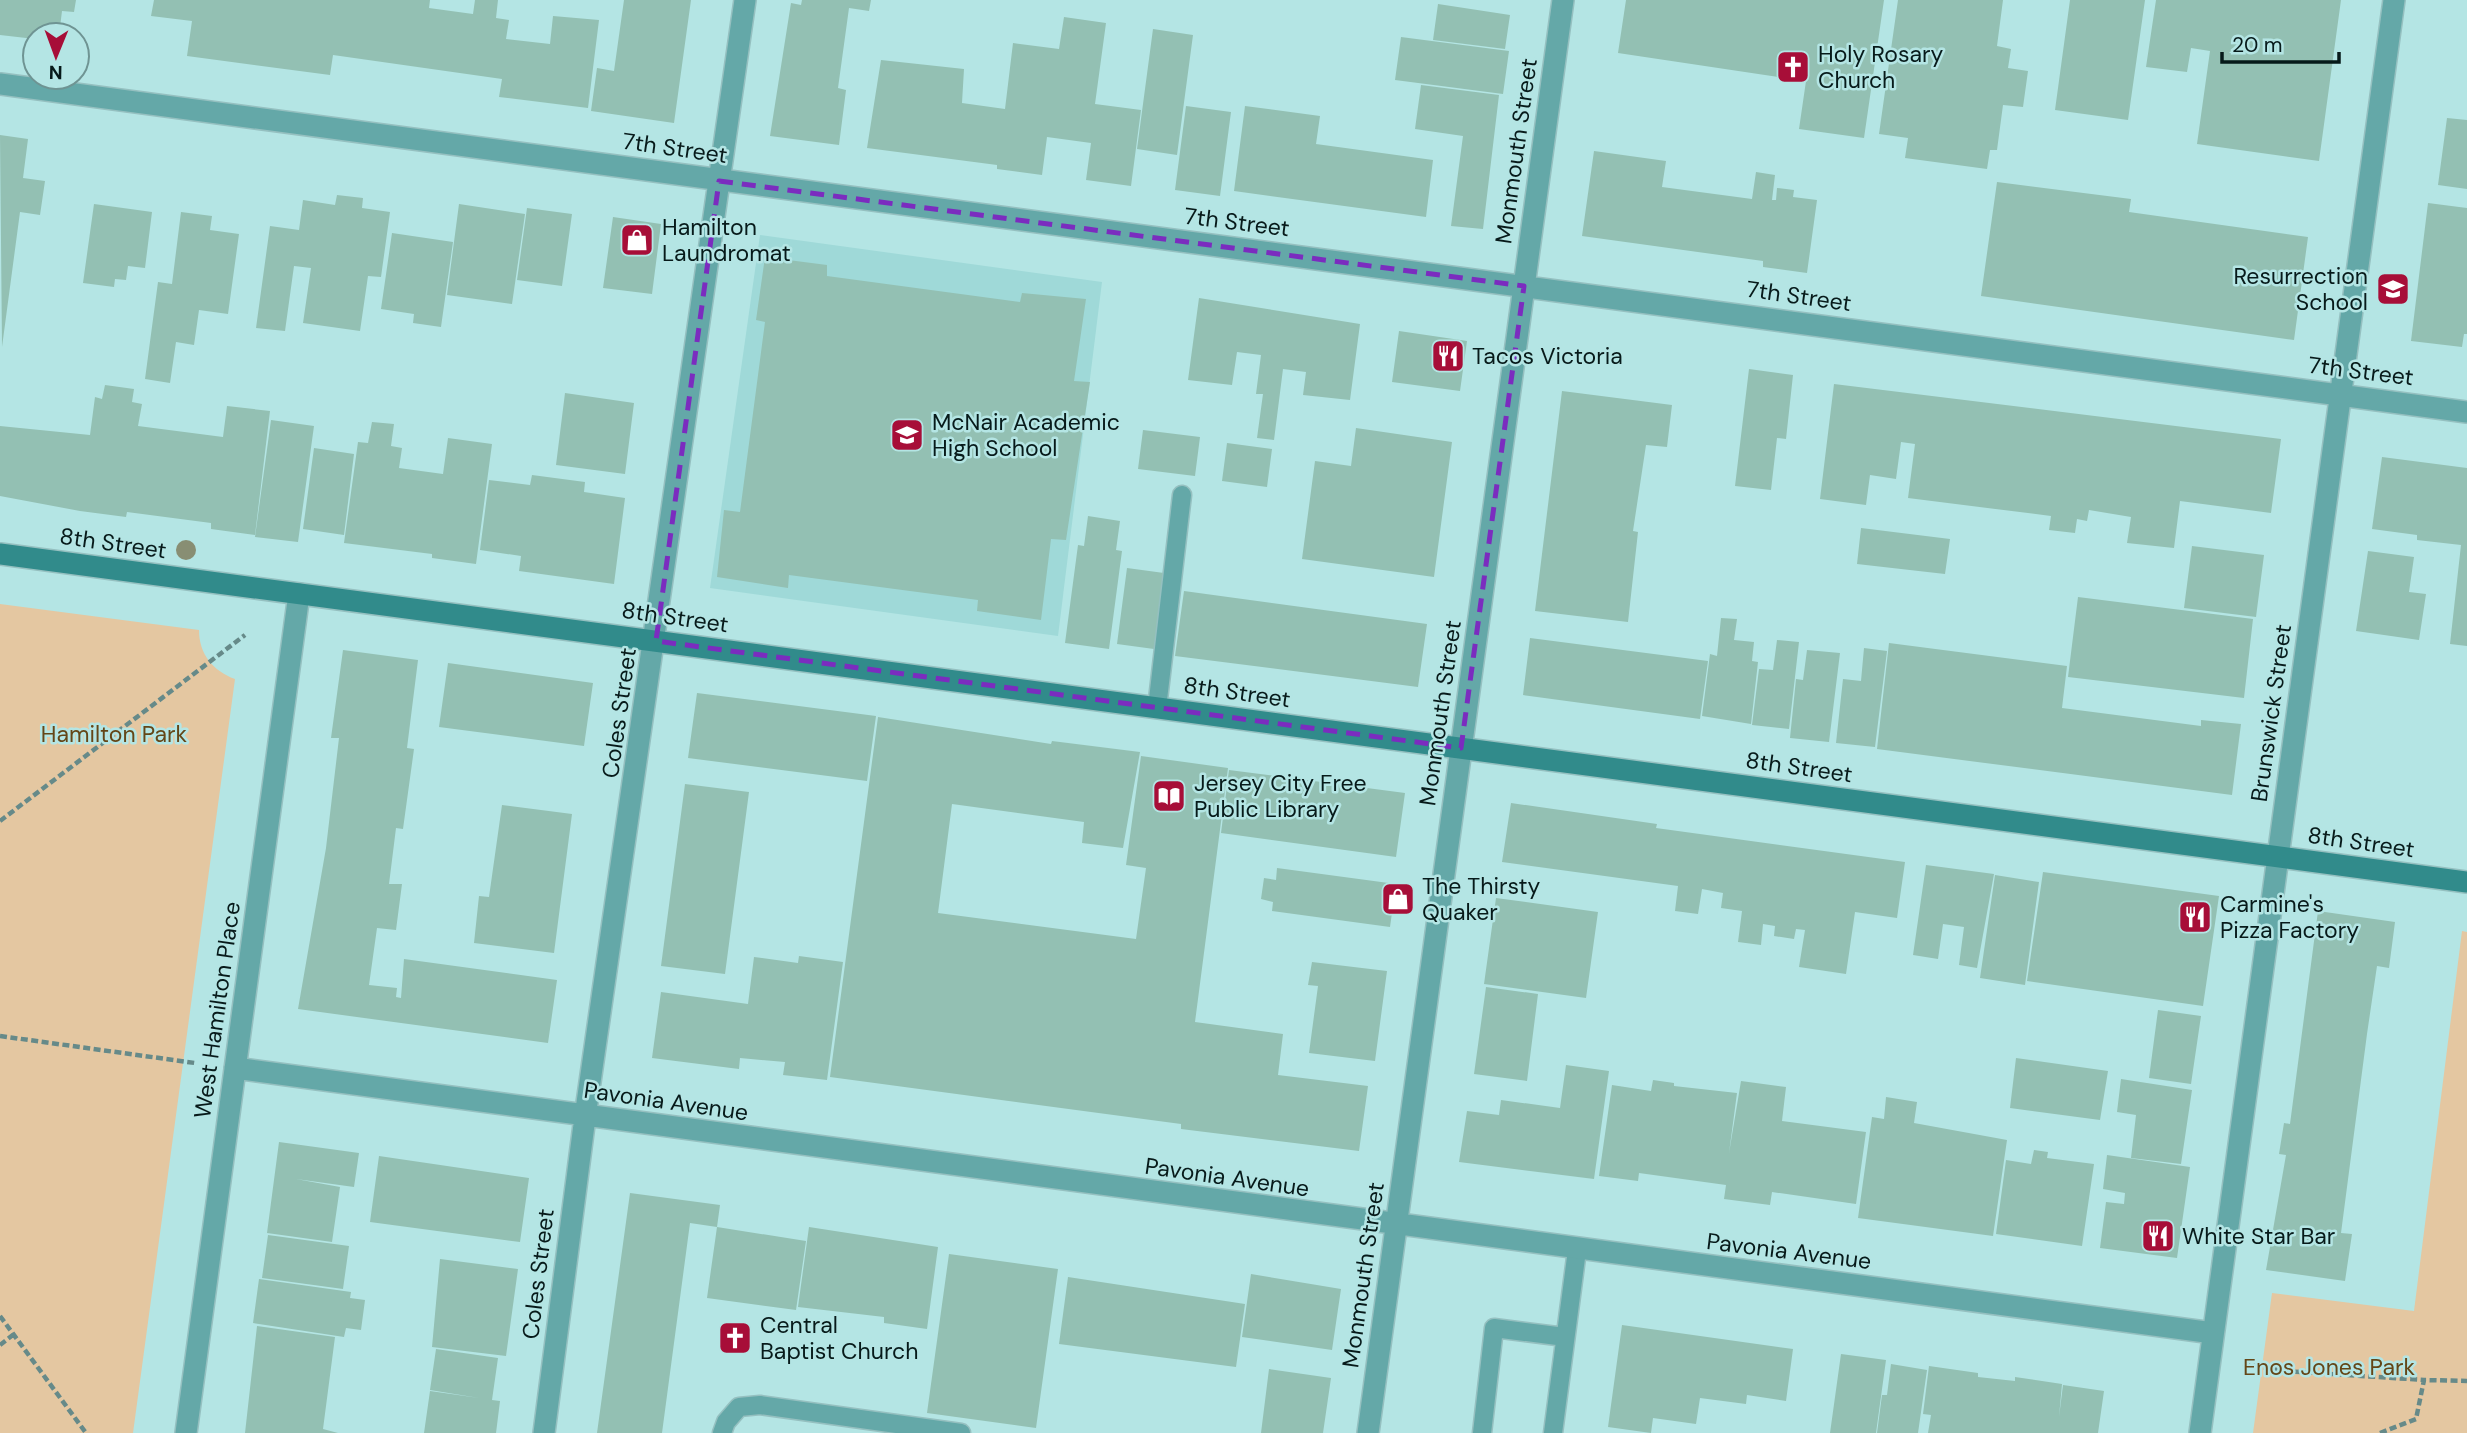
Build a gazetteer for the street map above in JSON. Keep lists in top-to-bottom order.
{
  "streets": {
    "street": [
      "7th Street",
      "Monmouth Street",
      "8th Street",
      "Coles Street",
      "Brunswick Street",
      "West Hamilton Place",
      "Pavonia Avenue"
    ]
  },
  "crossings": [
    ["7th Street", "Monmouth Street"],
    ["7th Street", "Coles Street"],
    ["7th Street", "Brunswick Street"],
    ["Monmouth Street", "8th Street"],
    ["Monmouth Street", "Pavonia Avenue"],
    ["8th Street", "Coles Street"],
    ["8th Street", "Brunswick Street"],
    ["8th Street", "West Hamilton Place"],
    ["Coles Street", "Pavonia Avenue"],
    ["Brunswick Street", "Pavonia Avenue"],
    ["West Hamilton Place", "Pavonia Avenue"]
  ],
  "parks": ["Hamilton Park", "Enos Jones Park"],
  "places": {
    "church": ["Holy Rosary Church", "Central Baptist Church"],
    "shop": ["Hamilton Laundromat", "The Thirsty Quaker"],
    "school or university": ["Resurrection School", "McNair Academic High School"],
    "restaurant": ["Tacos Victoria", "Carmine's Pizza Factory", "White Star Bar"],
    "library": ["Jersey City Free Public Library"]
  },
  "scale_bar": "20 m",
  "north": "bottom"
}
